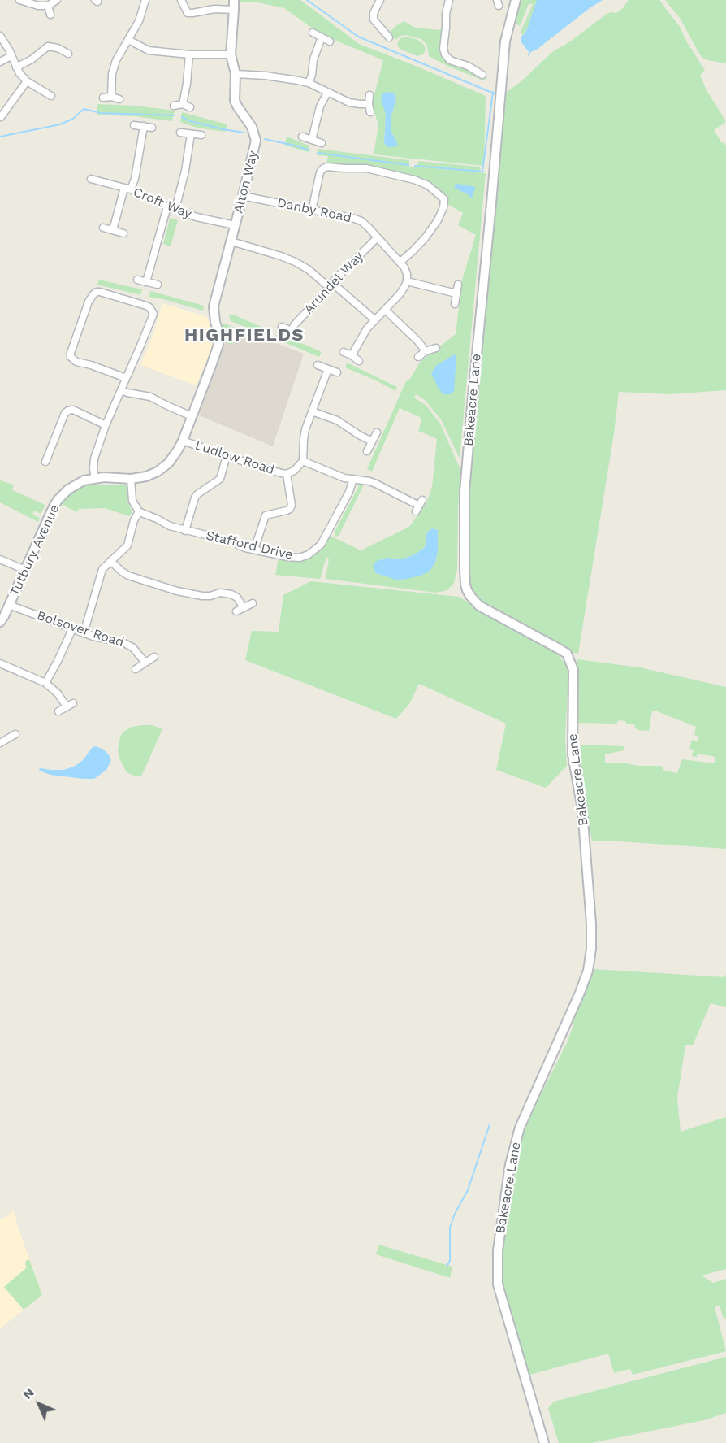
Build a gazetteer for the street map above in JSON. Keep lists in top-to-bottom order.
{
  "streets": {
    "street": [
      "Alton Way",
      "Croft Way",
      "Danby Road",
      "Arundel Way",
      "Bakeacre Lane",
      "Ludlow Road",
      "Stafford Drive",
      "Tutbury Avenue",
      "Bolsover Road"
    ]
  },
  "crossings": [
    ["Alton Way", "Croft Way"],
    ["Alton Way", "Danby Road"],
    ["Alton Way", "Tutbury Avenue"],
    ["Danby Road", "Arundel Way"],
    ["Ludlow Road", "Tutbury Avenue"],
    ["Tutbury Avenue", "Bolsover Road"]
  ],
  "districts": ["HIGHFIELDS"],
  "north": "top left"
}
